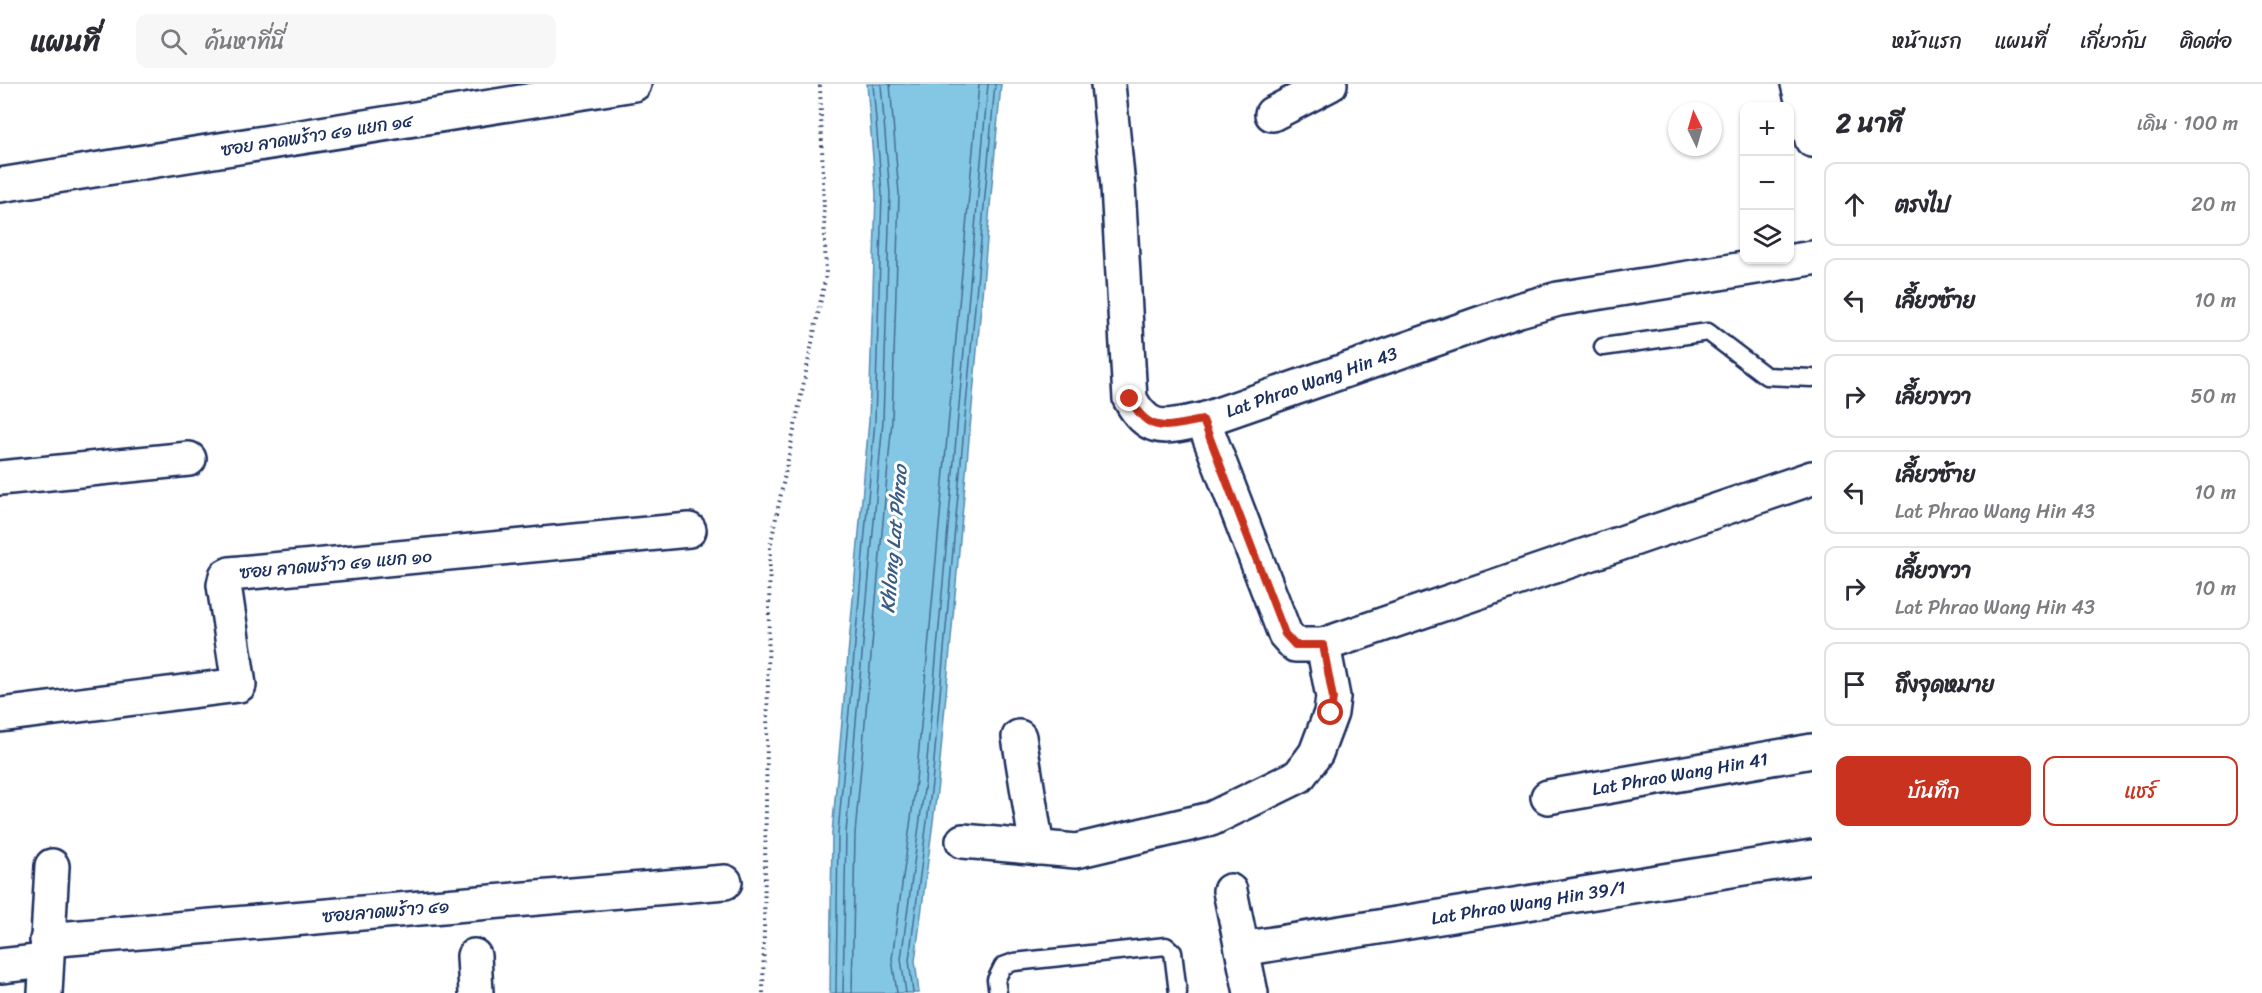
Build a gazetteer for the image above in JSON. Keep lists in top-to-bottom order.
{
  "streets": {
    "street": [
      "ซอย ลาดพร้าว ๔๑ แยก ๑๔",
      "Lat Phrao Wang Hin 43",
      "ซอย ลาดพร้าว ๔๑ แยก ๑๐",
      "Lat Phrao Wang Hin 41",
      "Lat Phrao Wang Hin 39/1",
      "ซอยลาดพร้าว ๔๑"
    ]
  },
  "water": ["Khlong Lat Phrao"],
  "north": "top",
  "page": {
    "header": "แผนที่",
    "search": "ค้นหาที่นี่",
    "nav": [
      "หน้าแรก",
      "แผนที่",
      "เกี่ยวกับ",
      "ติดต่อ"
    ],
    "heading": ["2 นาที", "เดิน · 100 m"],
    "map_buttons": ["+", "−"],
    "list": [
      ["ตรงไป", "20 m"],
      ["เลี้ยวซ้าย", "10 m"],
      ["เลี้ยวขวา", "50 m"],
      ["เลี้ยวซ้าย", "Lat Phrao Wang Hin 43", "10 m"],
      ["เลี้ยวขวา", "Lat Phrao Wang Hin 43", "10 m"],
      "ถึงจุดหมาย"
    ],
    "buttons": ["บันทึก", "แชร์"]
  }
}
